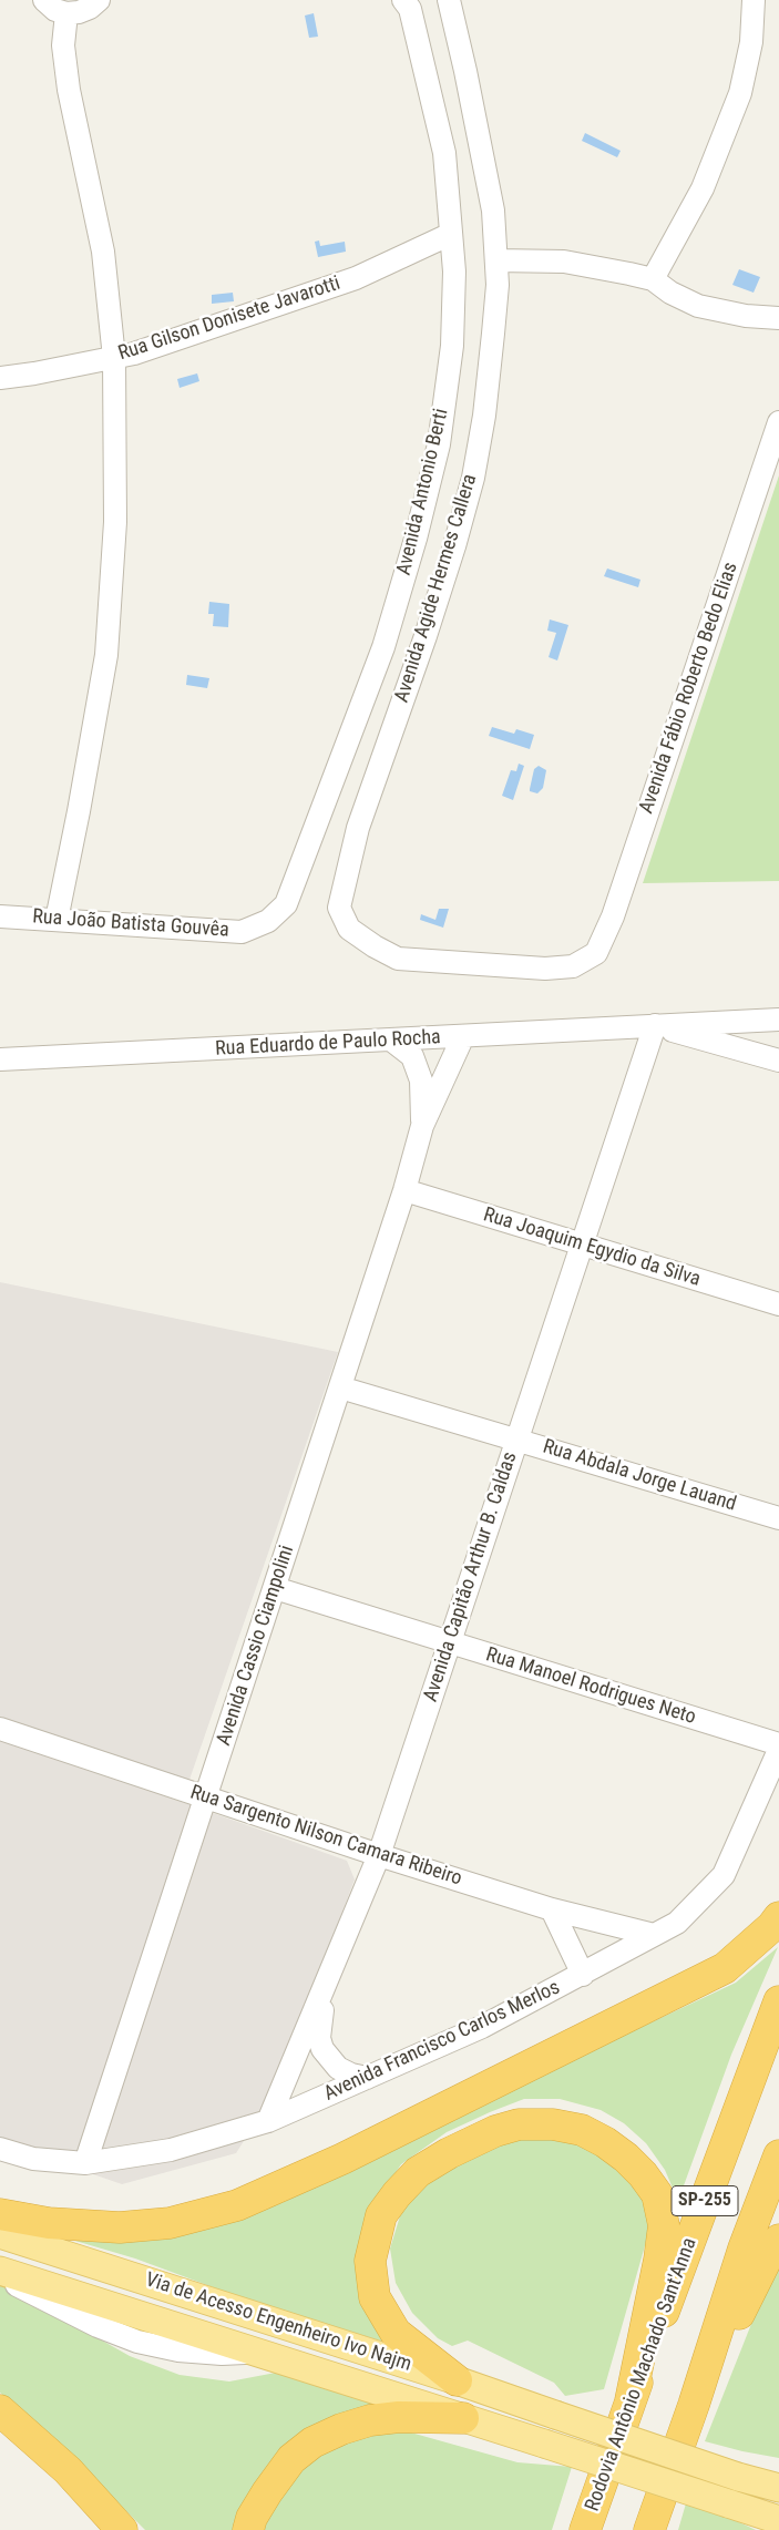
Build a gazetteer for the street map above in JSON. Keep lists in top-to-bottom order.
{
  "streets": {
    "highway": ["SP-255", "Rodovia Antônio Machado Sant'Anna"],
    "main road": ["Via de Acesso Engenheiro Ivo Najm"],
    "street": [
      "Rua Gilson Donisete Javarotti",
      "Avenida Antonio Berti",
      "Avenida Agide Hermes Callera",
      "Avenida Fábio Roberto Bedo Elias",
      "Rua João Batista Gouvêa",
      "Rua Eduardo de Paulo Rocha",
      "Rua Joaquim Egydio da Silva",
      "Rua Abdala Jorge Lauand",
      "Avenida Capitão Arthur B. Caldas",
      "Avenida Cassio Ciampolini",
      "Rua Manoel Rodrigues Neto",
      "Rua Sargento Nilson Camara Ribeiro",
      "Avenida Francisco Carlos Merlos"
    ]
  },
  "crossings": [
    ["Rua Gilson Donisete Javarotti", "Avenida Antonio Berti"],
    ["Avenida Antonio Berti", "Rua João Batista Gouvêa"],
    ["Avenida Agide Hermes Callera", "Avenida Fábio Roberto Bedo Elias"],
    ["Rua Eduardo de Paulo Rocha", "Avenida Capitão Arthur B. Caldas"],
    ["Rua Joaquim Egydio da Silva", "Avenida Capitão Arthur B. Caldas"],
    ["Rua Joaquim Egydio da Silva", "Avenida Cassio Ciampolini"],
    ["Rua Abdala Jorge Lauand", "Avenida Capitão Arthur B. Caldas"],
    ["Rua Abdala Jorge Lauand", "Avenida Cassio Ciampolini"],
    ["Avenida Capitão Arthur B. Caldas", "Rua Manoel Rodrigues Neto"],
    ["Avenida Capitão Arthur B. Caldas", "Rua Sargento Nilson Camara Ribeiro"],
    ["Avenida Capitão Arthur B. Caldas", "Avenida Francisco Carlos Merlos"],
    ["Avenida Cassio Ciampolini", "Rua Manoel Rodrigues Neto"],
    ["Avenida Cassio Ciampolini", "Rua Sargento Nilson Camara Ribeiro"],
    ["Avenida Cassio Ciampolini", "Avenida Francisco Carlos Merlos"],
    ["Rua Sargento Nilson Camara Ribeiro", "Avenida Francisco Carlos Merlos"]
  ]
}
